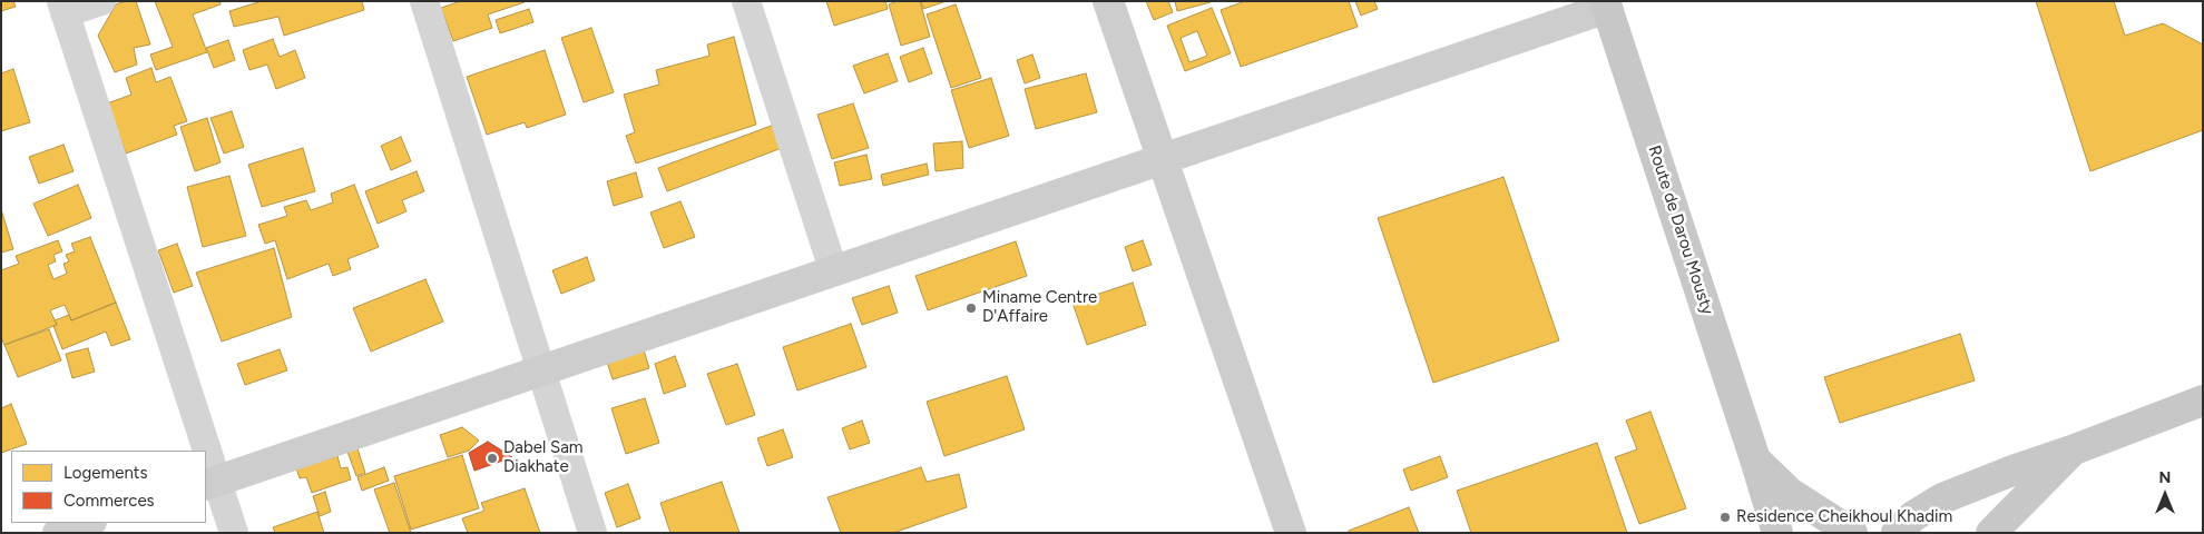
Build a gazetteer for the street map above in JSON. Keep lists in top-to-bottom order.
{
  "streets": {
    "main road": ["Route de Darou Mousty"]
  },
  "places": ["Miname Centre D'Affaire", "Dabel Sam Diakhate", "Residence Cheikhoul Khadim"],
  "legend": ["Logements", "Commerces"],
  "north": "top"
}
